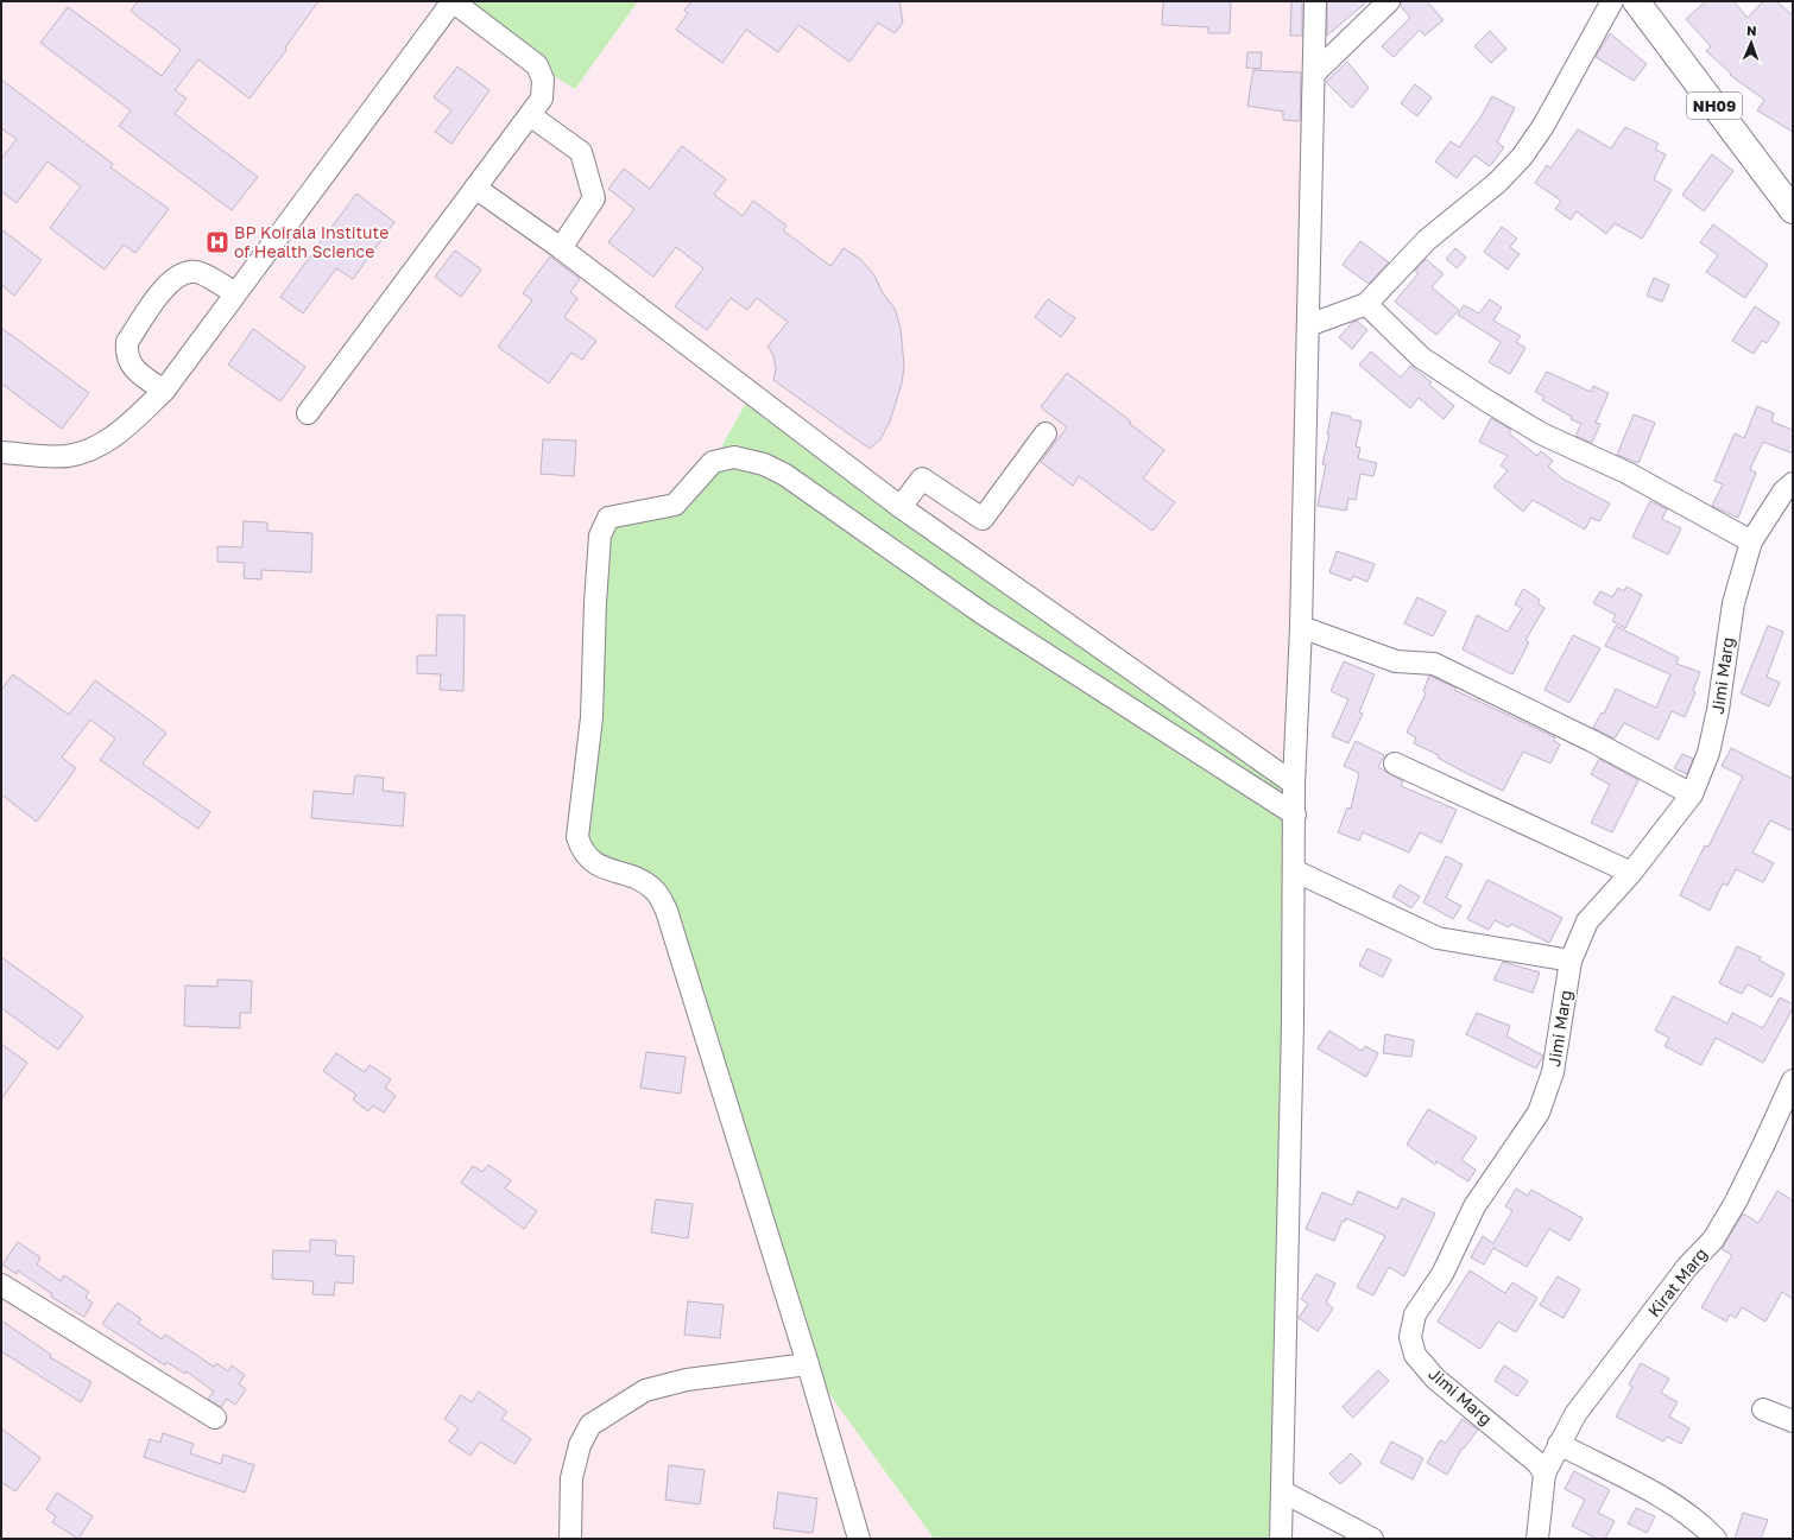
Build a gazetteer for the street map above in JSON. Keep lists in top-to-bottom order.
{
  "streets": {
    "main road": ["NH09"],
    "street": ["Jimi Marg", "Kirat Marg"]
  },
  "crossings": [
    ["Jimi Marg", "Kirat Marg"]
  ],
  "places": {
    "hospital": ["BP Koirala Institute of Health Science"]
  },
  "north": "top"
}
